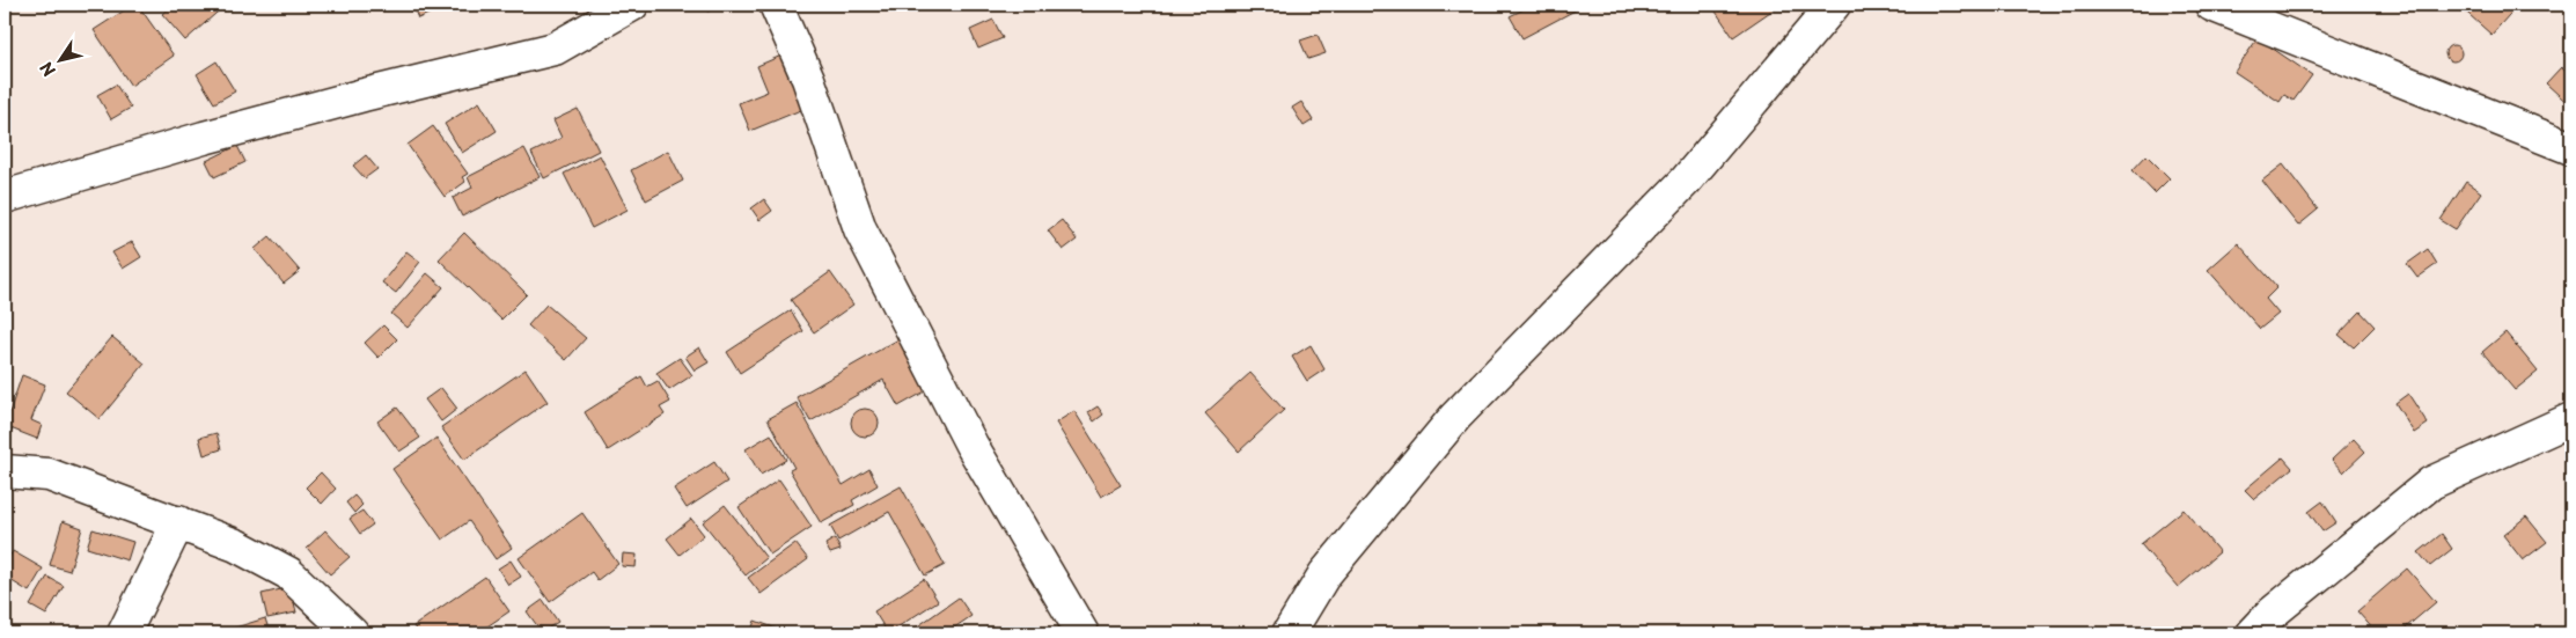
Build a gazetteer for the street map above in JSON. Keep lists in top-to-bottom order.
{
  "north": "bottom left"
}
